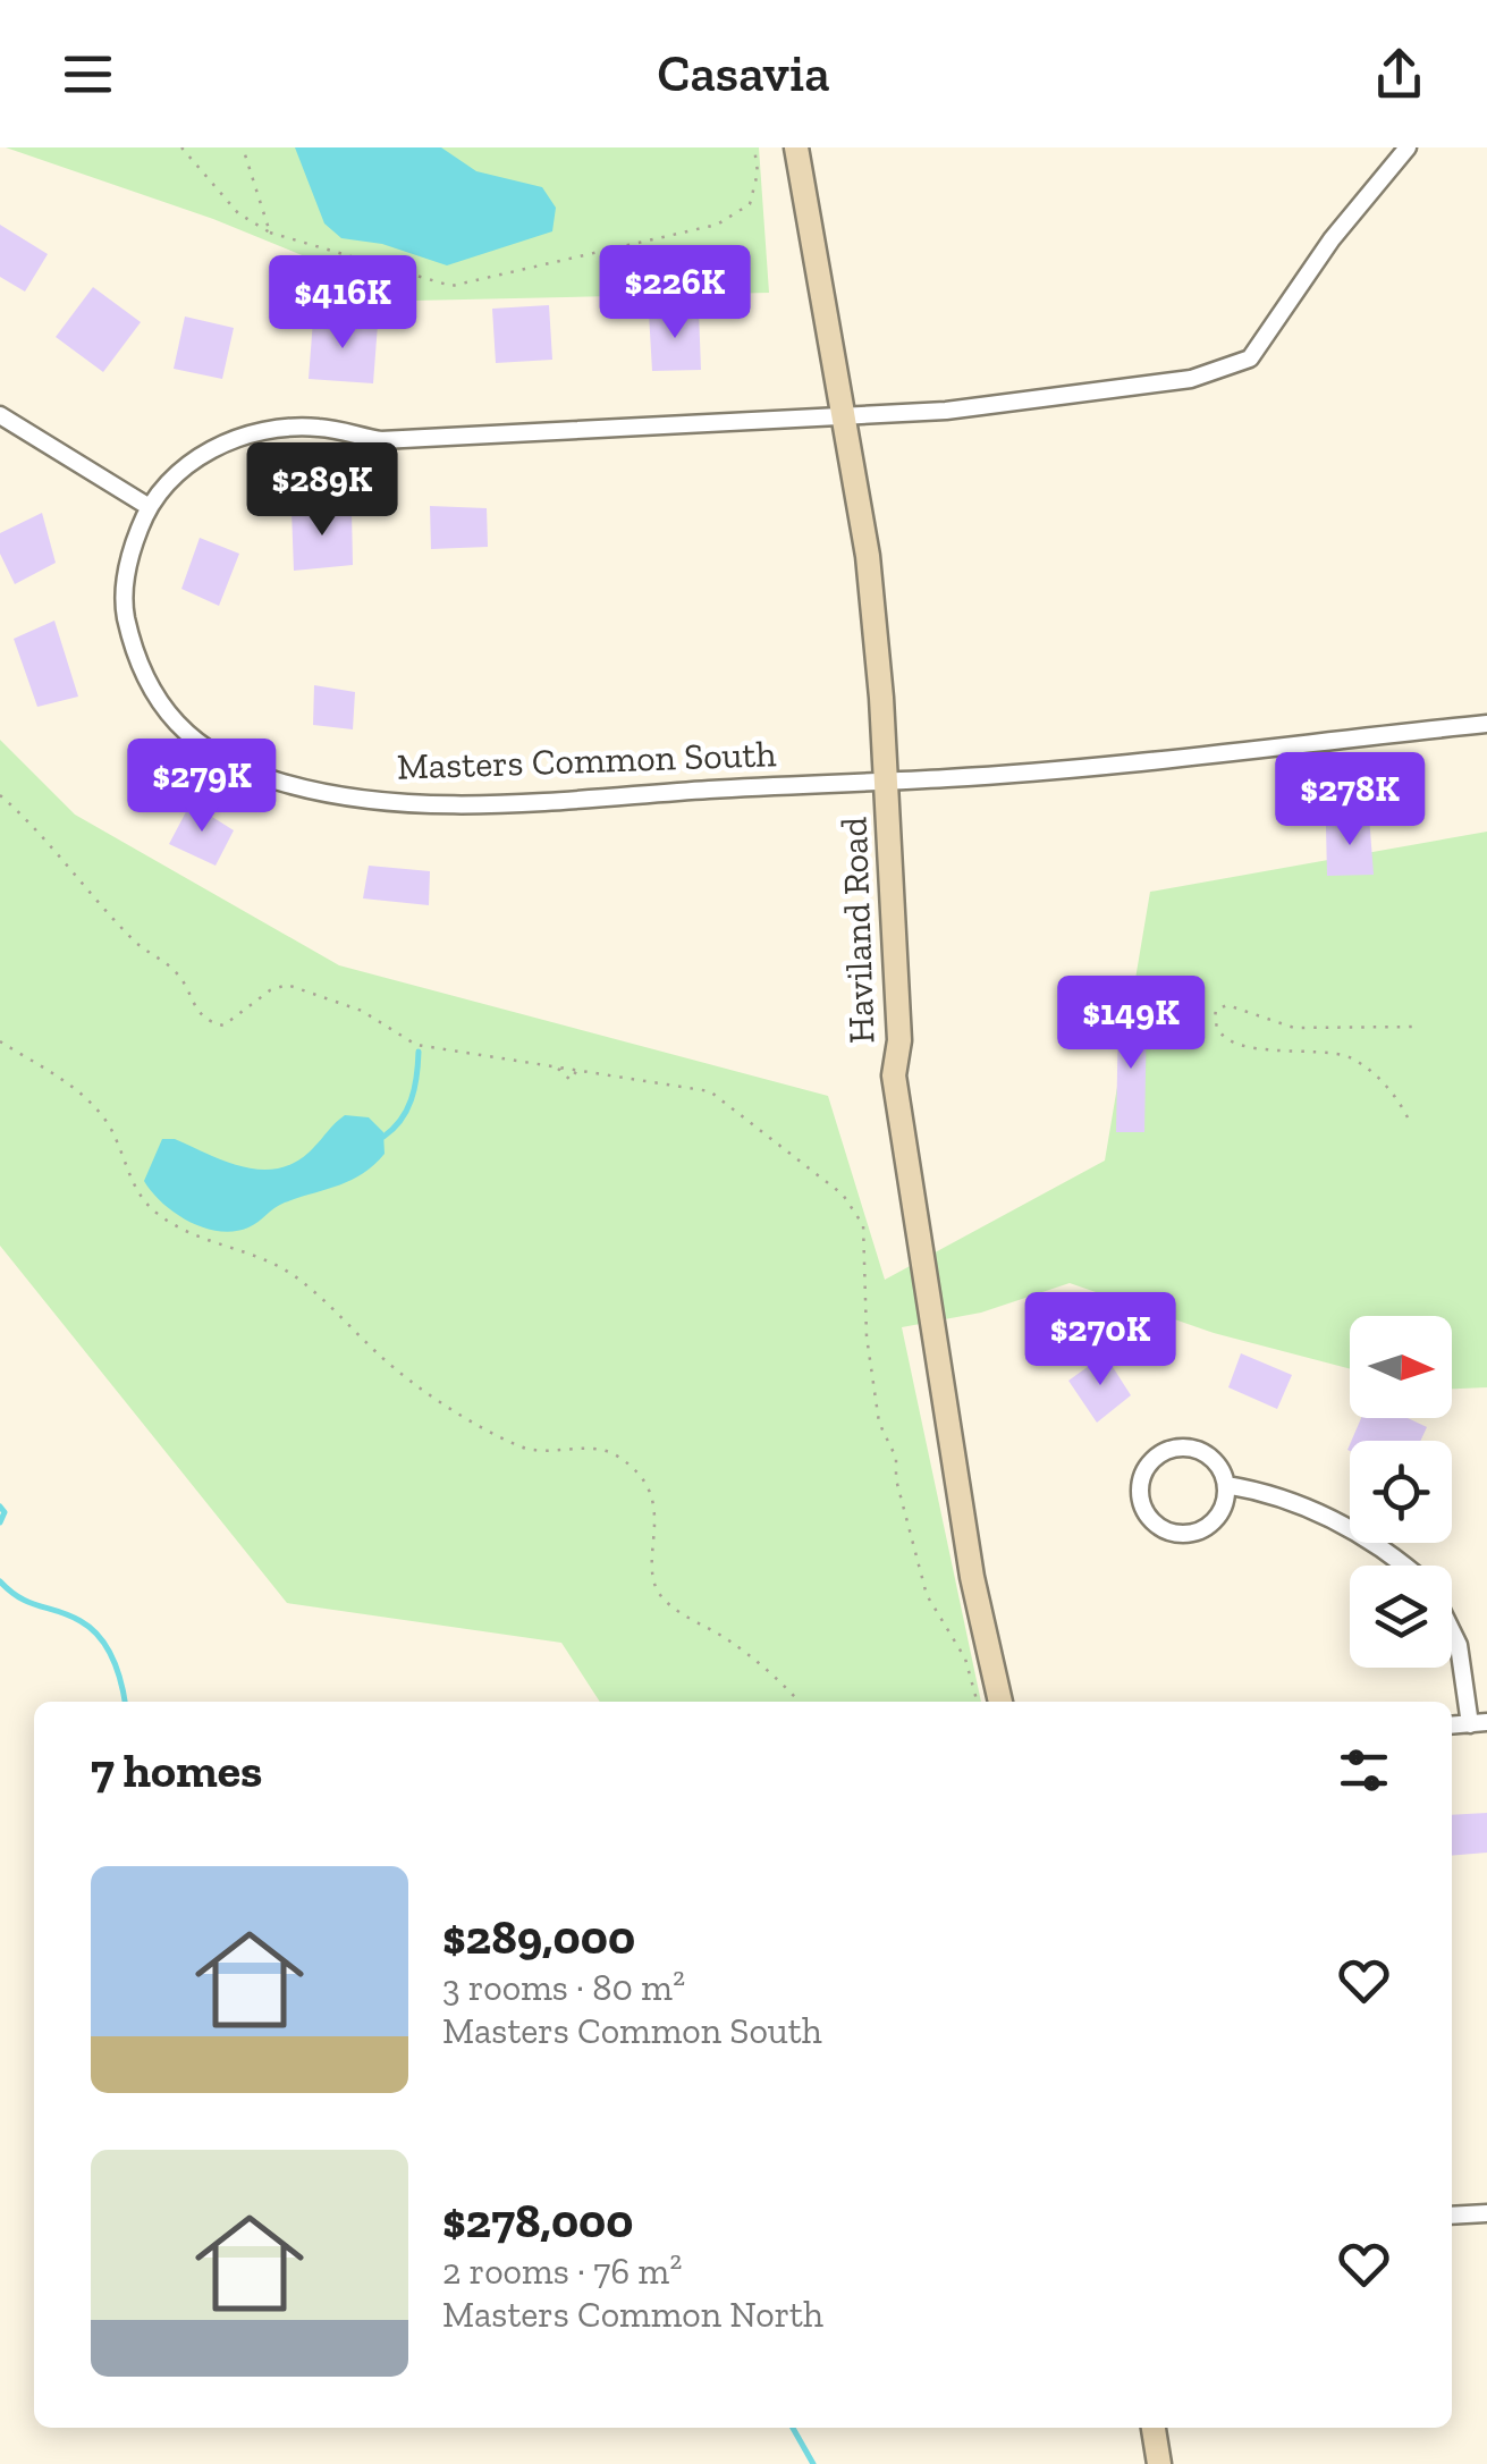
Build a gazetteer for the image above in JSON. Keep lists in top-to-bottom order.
{
  "streets": {
    "street": ["Masters Common South", "Haviland Road"]
  },
  "crossings": [
    ["Masters Common South", "Haviland Road"]
  ],
  "north": "right",
  "page": {
    "header": "Casavia",
    "price": [
      "$226K",
      "$416K",
      "$289K",
      "$279K",
      "$278K",
      "$149K",
      "$270K"
    ],
    "heading": "7 homes",
    "list": [
      {
        "name": "$289,000",
        "note": "3 rooms · 80 m² · Masters Common South"
      },
      {
        "name": "$278,000",
        "note": "2 rooms · 76 m² · Masters Common North"
      }
    ]
  }
}
